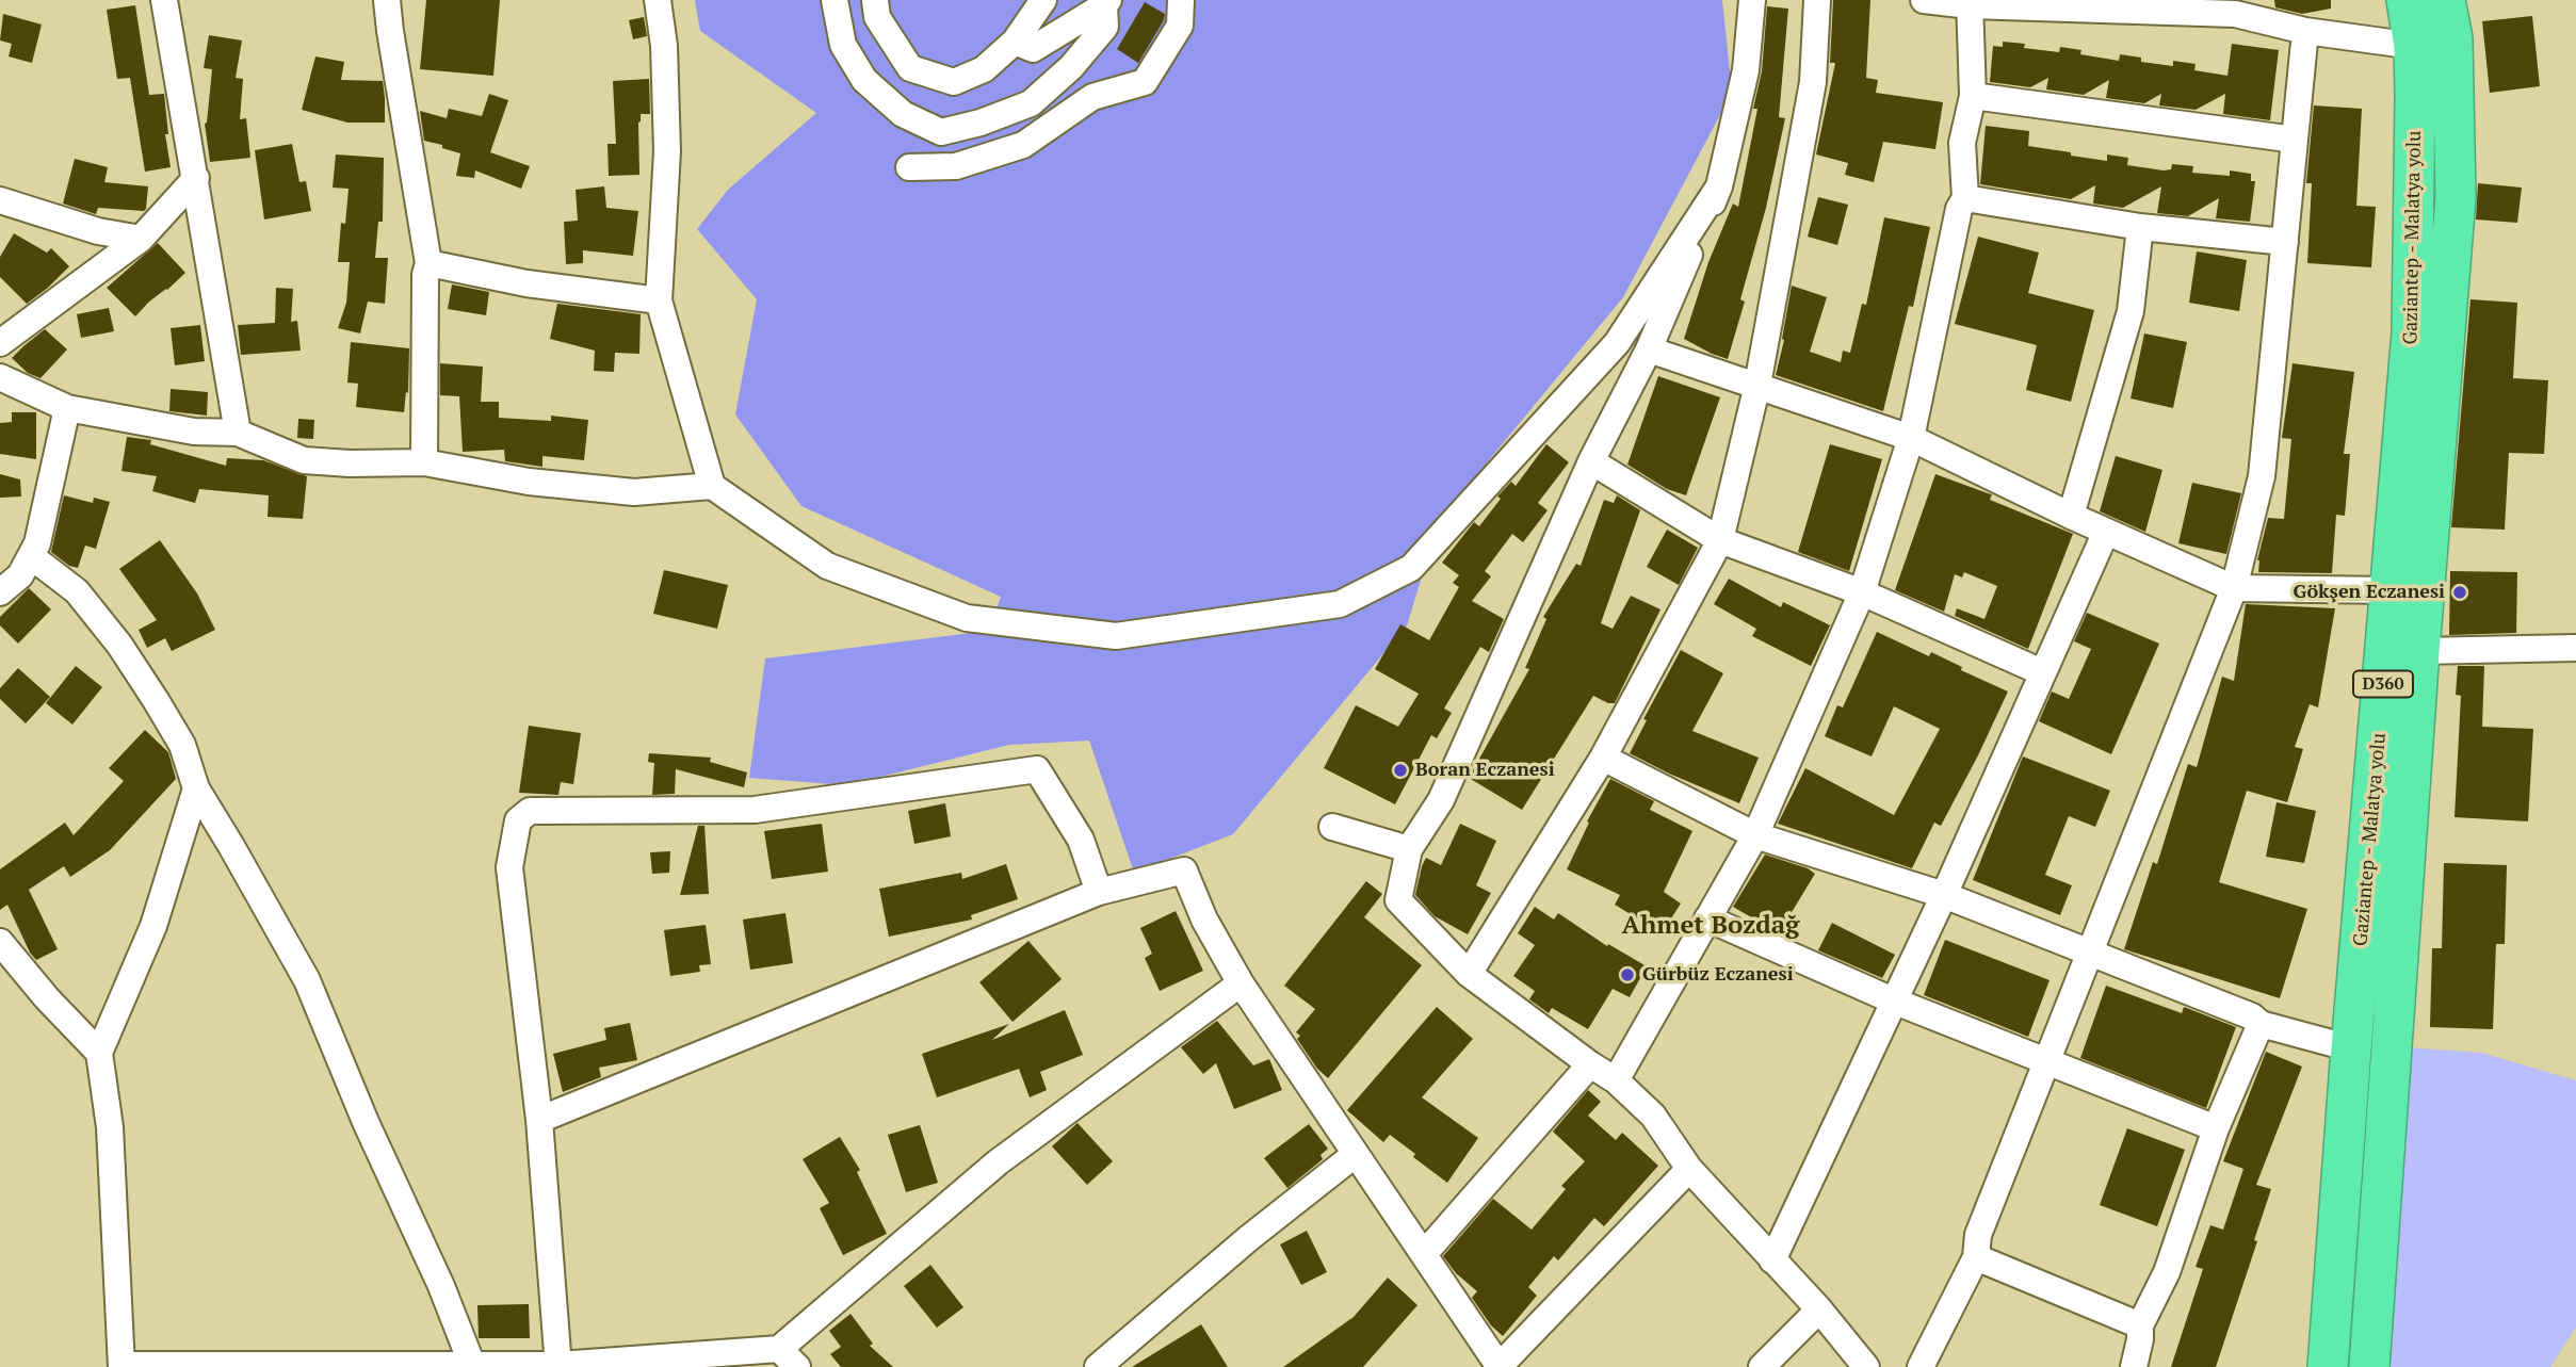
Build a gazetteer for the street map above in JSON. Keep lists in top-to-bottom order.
{
  "streets": {
    "highway": ["Gaziantep - Malatya yolu", "D360"]
  },
  "districts": ["Ahmet Bozdağ"],
  "places": ["Gökşen Eczanesi", "Boran Eczanesi", "Gürbüz Eczanesi"]
}
